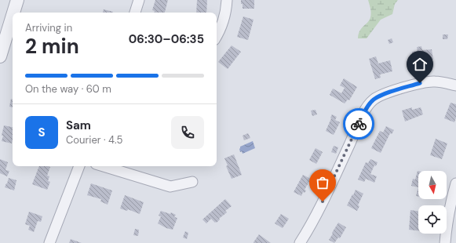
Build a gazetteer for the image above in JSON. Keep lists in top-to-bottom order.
{
  "north": "bottom",
  "page": {
    "heading": ["2 min", "Arriving in", "06:30–06:35"],
    "panel": ["Sam", "Courier · 4.5"],
    "bar": "On the way · 60 m",
    "round": "S"
  }
}
